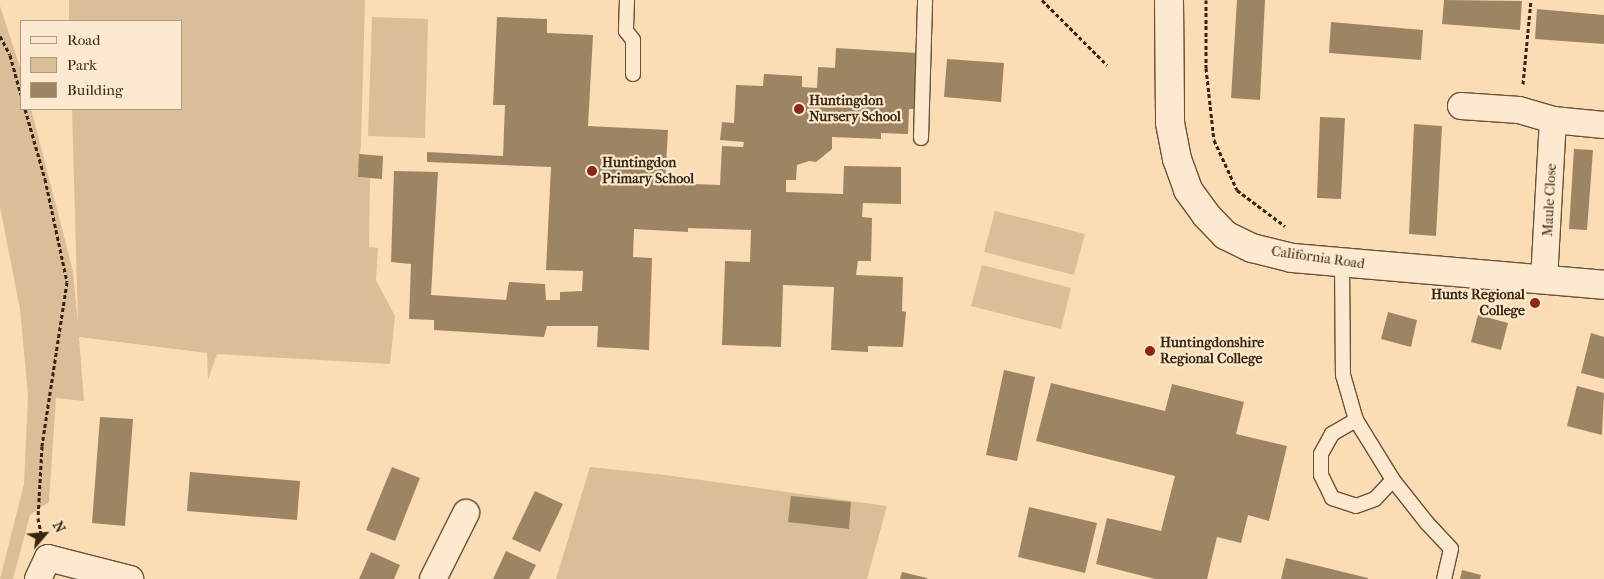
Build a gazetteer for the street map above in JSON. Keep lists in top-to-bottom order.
{
  "streets": {
    "street": ["Maule Close", "California Road"]
  },
  "crossings": [
    ["Maule Close", "California Road"]
  ],
  "places": [
    "Huntingdon Nursery School",
    "Huntingdon Primary School",
    "Hunts Regional College",
    "Huntingdonshire Regional College"
  ],
  "legend": ["Road", "Park", "Building"],
  "north": "top right"
}
